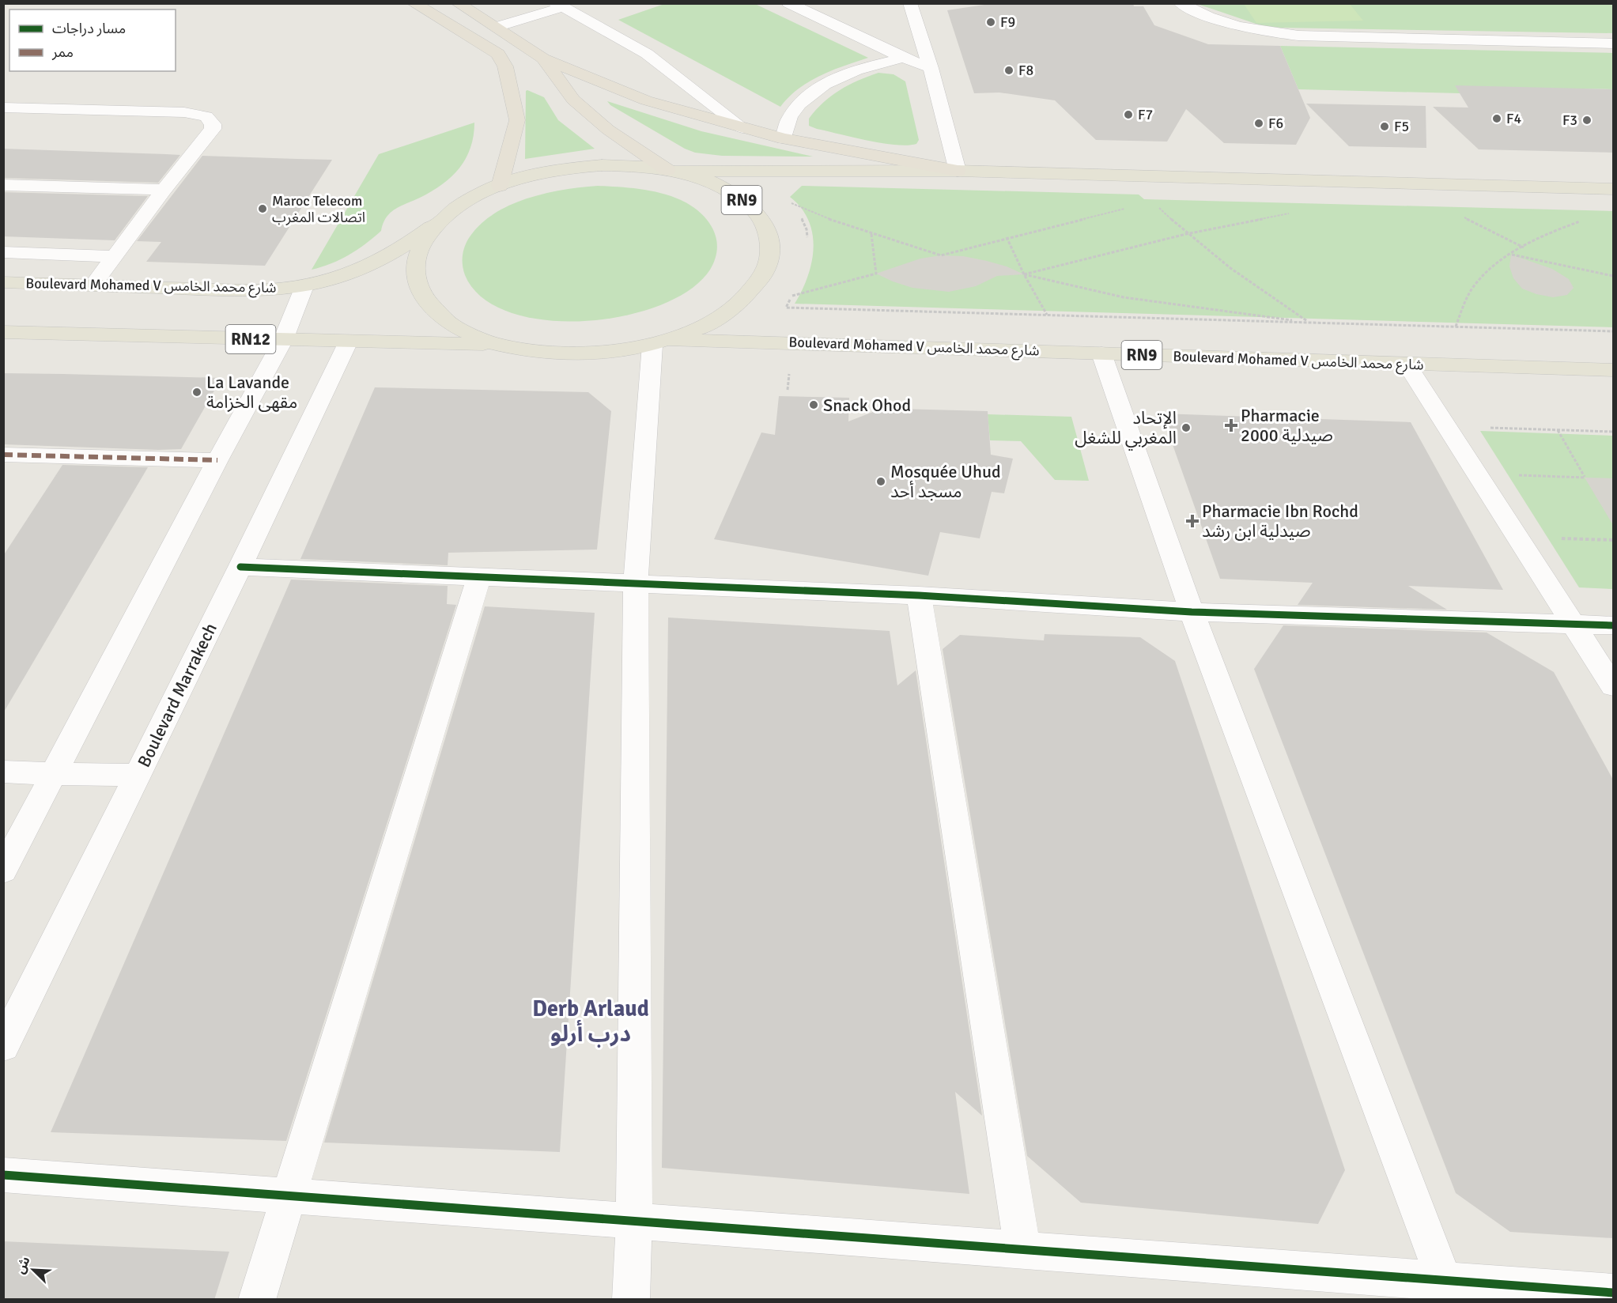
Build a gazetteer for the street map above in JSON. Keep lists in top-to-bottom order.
{
  "streets": {
    "highway": ["RN9"],
    "main road": ["Boulevard Mohamed V شارع محمد الخامس", "RN12"],
    "street": ["Boulevard Marrakech"]
  },
  "crossings": [
    ["RN9", "Boulevard Mohamed V شارع محمد الخامس"],
    ["RN9", "RN12"],
    ["RN12", "Boulevard Marrakech"]
  ],
  "districts": ["Derb Arlaud درب أرلو"],
  "places": {
    "other": [
      "F9",
      "F8",
      "F7",
      "F4",
      "F3",
      "F6",
      "F5",
      "Maroc Telecom اتصالات المغرب",
      "La Lavande مقهى الخزامة",
      "Snack Ohod",
      "الإتحاد المغربي للشغل",
      "Mosquée Uhud مسجد أحد"
    ],
    "health": ["Pharmacie 2000 صيدلية", "Pharmacie Ibn Rochd صيدلية ابن رشد"]
  },
  "legend": ["مسار دراجات", "ممر"],
  "north": "top left"
}
